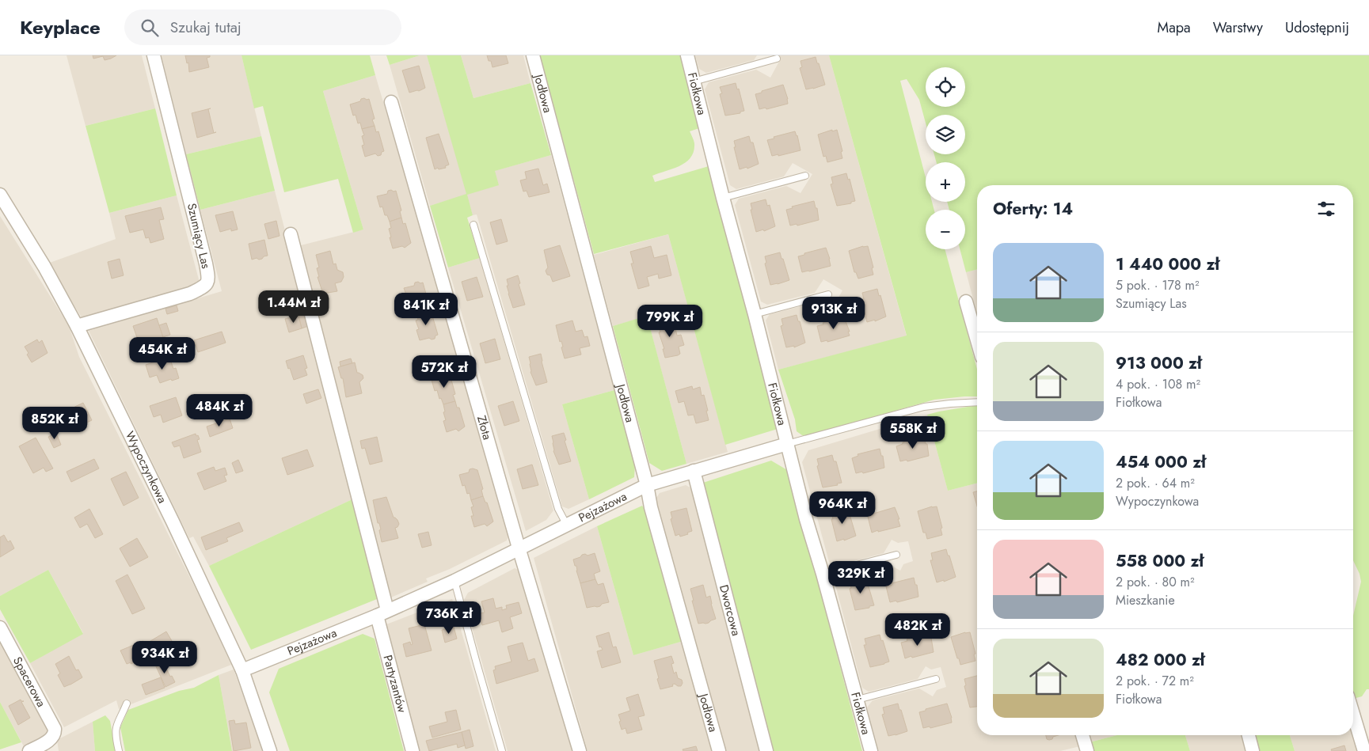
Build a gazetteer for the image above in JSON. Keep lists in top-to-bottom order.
{
  "streets": {
    "street": [
      "Jodłowa",
      "Fiołkowa",
      "Szumiący Las",
      "Złota",
      "Wypoczynkowa",
      "Pejzażowa",
      "Dworcowa",
      "Spacerowa",
      "Partyzantów"
    ]
  },
  "crossings": [
    ["Jodłowa", "Pejzażowa"],
    ["Fiołkowa", "Pejzażowa"],
    ["Szumiący Las", "Wypoczynkowa"],
    ["Złota", "Pejzażowa"],
    ["Wypoczynkowa", "Pejzażowa"],
    ["Pejzażowa", "Dworcowa"],
    ["Pejzażowa", "Partyzantów"]
  ],
  "page": {
    "header": "Keyplace",
    "search": "Szukaj tutaj",
    "nav": ["Mapa", "Warstwy", "Udostępnij"],
    "map_buttons": ["+", "−"],
    "heading": "Oferty: 14",
    "list": [
      {
        "name": "1 440 000 zł",
        "note": "5 pok. · 178 m² · Szumiący Las"
      },
      {
        "name": "913 000 zł",
        "note": "4 pok. · 108 m² · Fiołkowa"
      },
      {
        "name": "454 000 zł",
        "note": "2 pok. · 64 m² · Wypoczynkowa"
      },
      {
        "name": "558 000 zł",
        "note": "2 pok. · 80 m² · Mieszkanie"
      },
      {
        "name": "482 000 zł",
        "note": "2 pok. · 72 m² · Fiołkowa"
      }
    ],
    "price": [
      "1.44M zł",
      "841K zł",
      "913K zł",
      "799K zł",
      "454K zł",
      "572K zł",
      "484K zł",
      "852K zł",
      "558K zł",
      "964K zł",
      "329K zł",
      "736K zł",
      "482K zł",
      "934K zł"
    ]
  }
}
